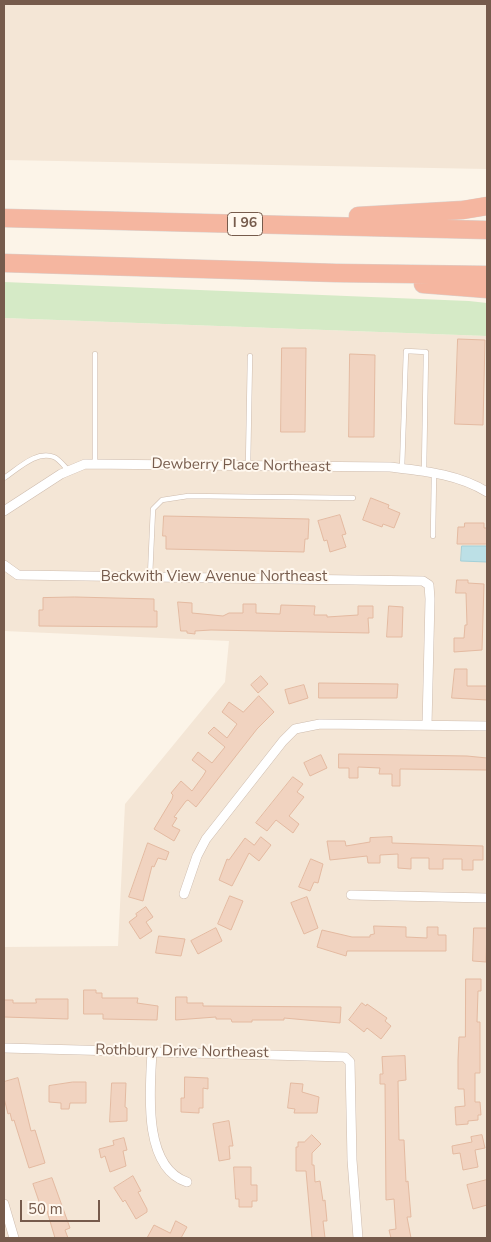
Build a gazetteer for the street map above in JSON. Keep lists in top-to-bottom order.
{
  "streets": {
    "highway": ["I 96"],
    "street": ["Dewberry Place Northeast", "Beckwith View Avenue Northeast", "Rothbury Drive Northeast"]
  },
  "scale_bar": "50 m"
}
